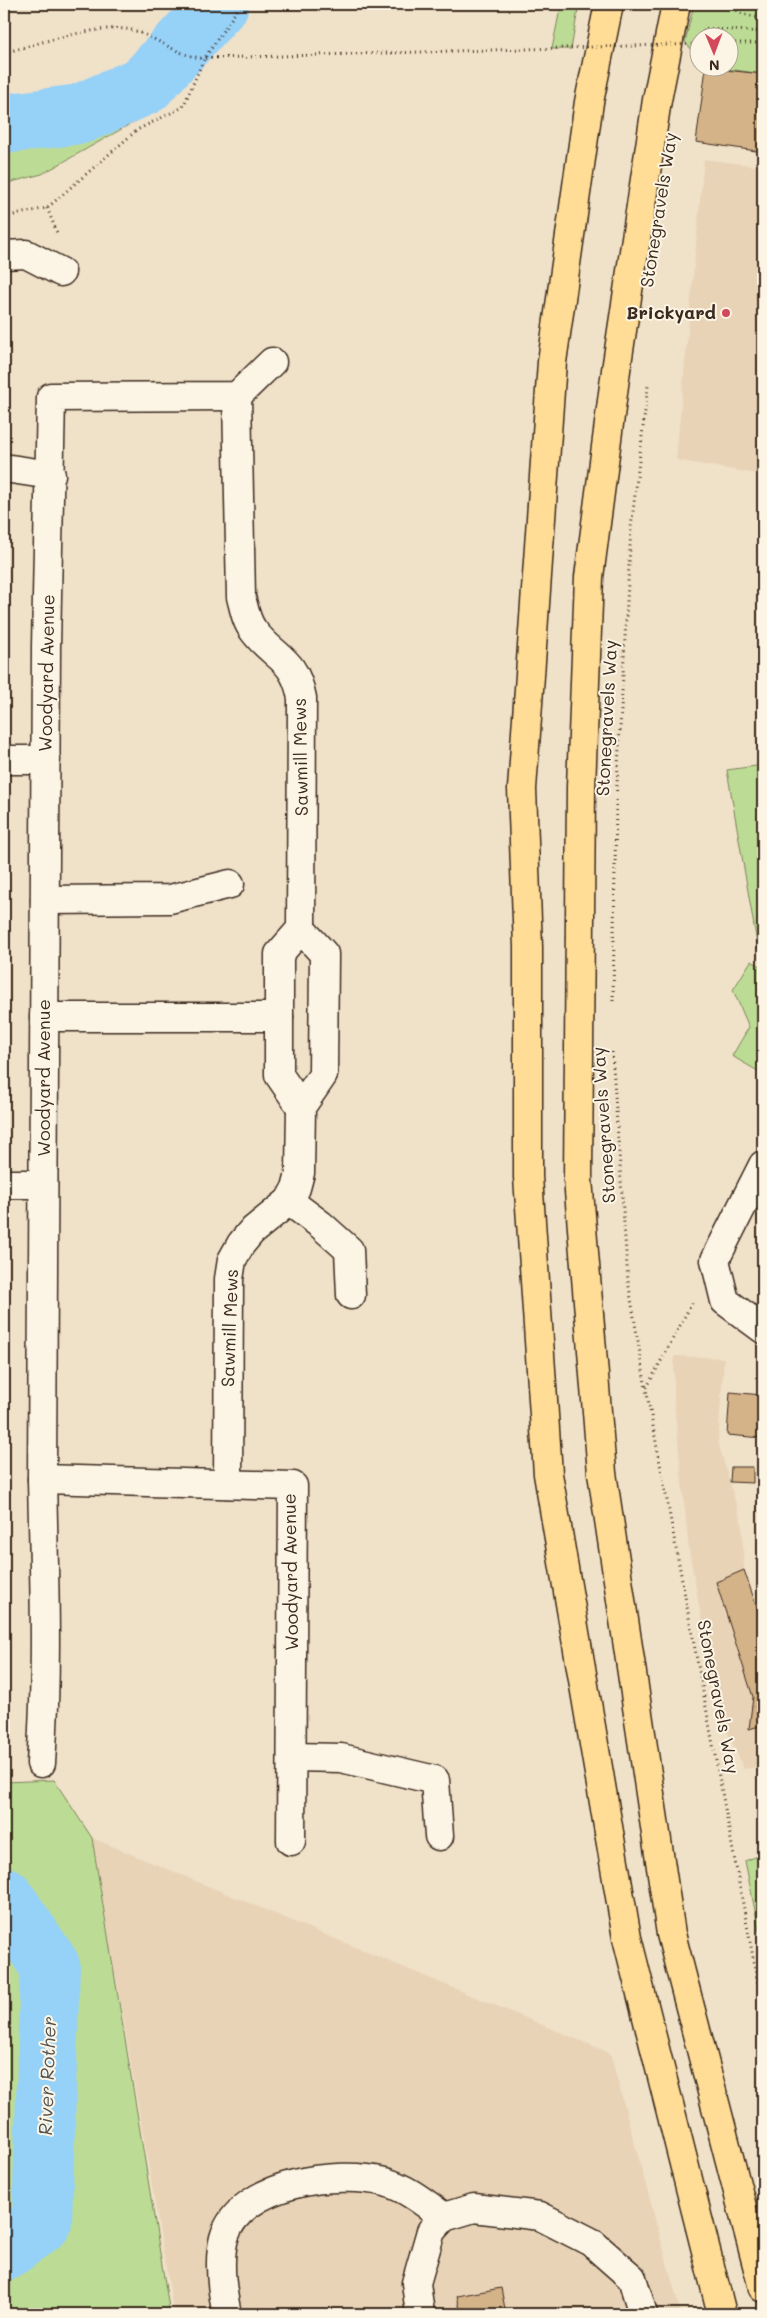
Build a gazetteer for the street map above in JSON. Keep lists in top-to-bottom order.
{
  "streets": {
    "street": ["Woodyard Avenue", "Sawmill Mews"],
    "path": ["Stonegravels Way"]
  },
  "crossings": [
    ["Woodyard Avenue", "Sawmill Mews"]
  ],
  "water": ["River Rother"],
  "places": ["Brickyard"],
  "north": "bottom"
}
